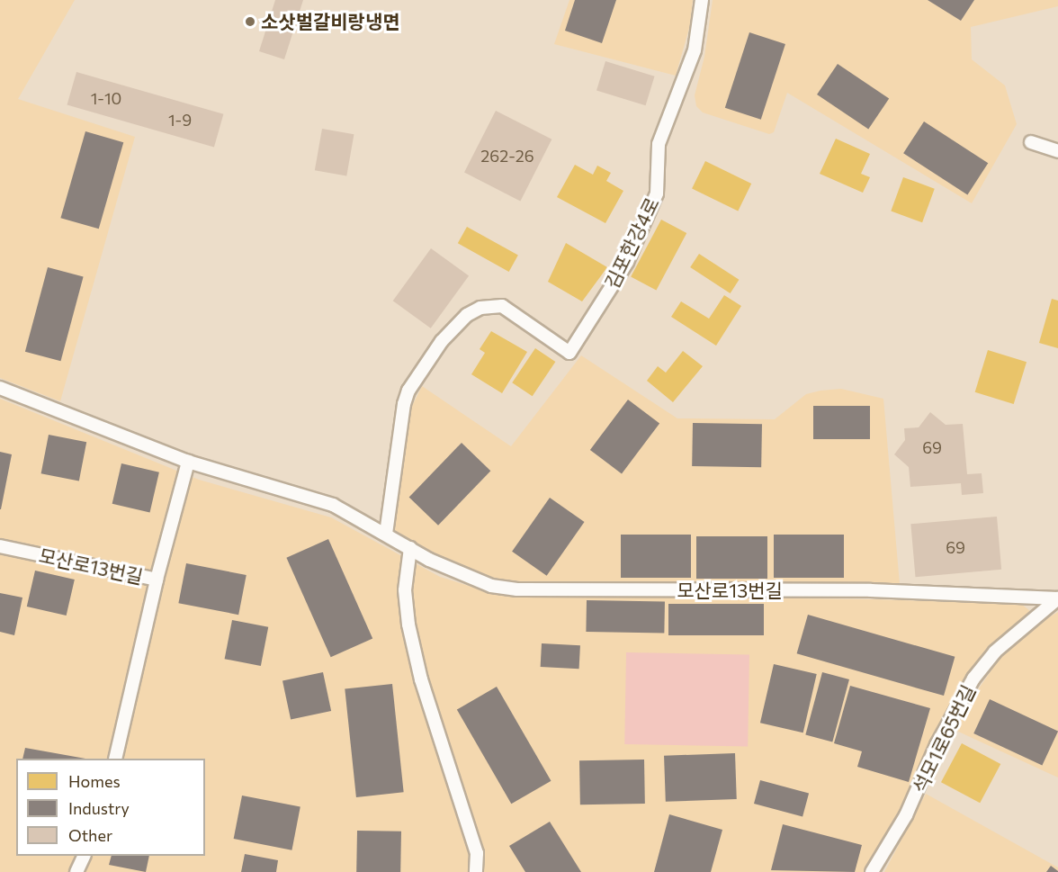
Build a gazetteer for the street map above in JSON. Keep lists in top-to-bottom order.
{
  "streets": {
    "lane": ["김포한강4로", "모산로13번길", "석모1로65번길"]
  },
  "crossings": [
    ["김포한강4로", "모산로13번길"],
    ["모산로13번길", "석모1로65번길"]
  ],
  "places": ["소삿벌갈비랑냉면"],
  "house_numbers": [
    "1-10",
    "1-9",
    "262-26",
    "69",
    "69"
  ],
  "legend": ["Homes", "Industry", "Other"]
}
